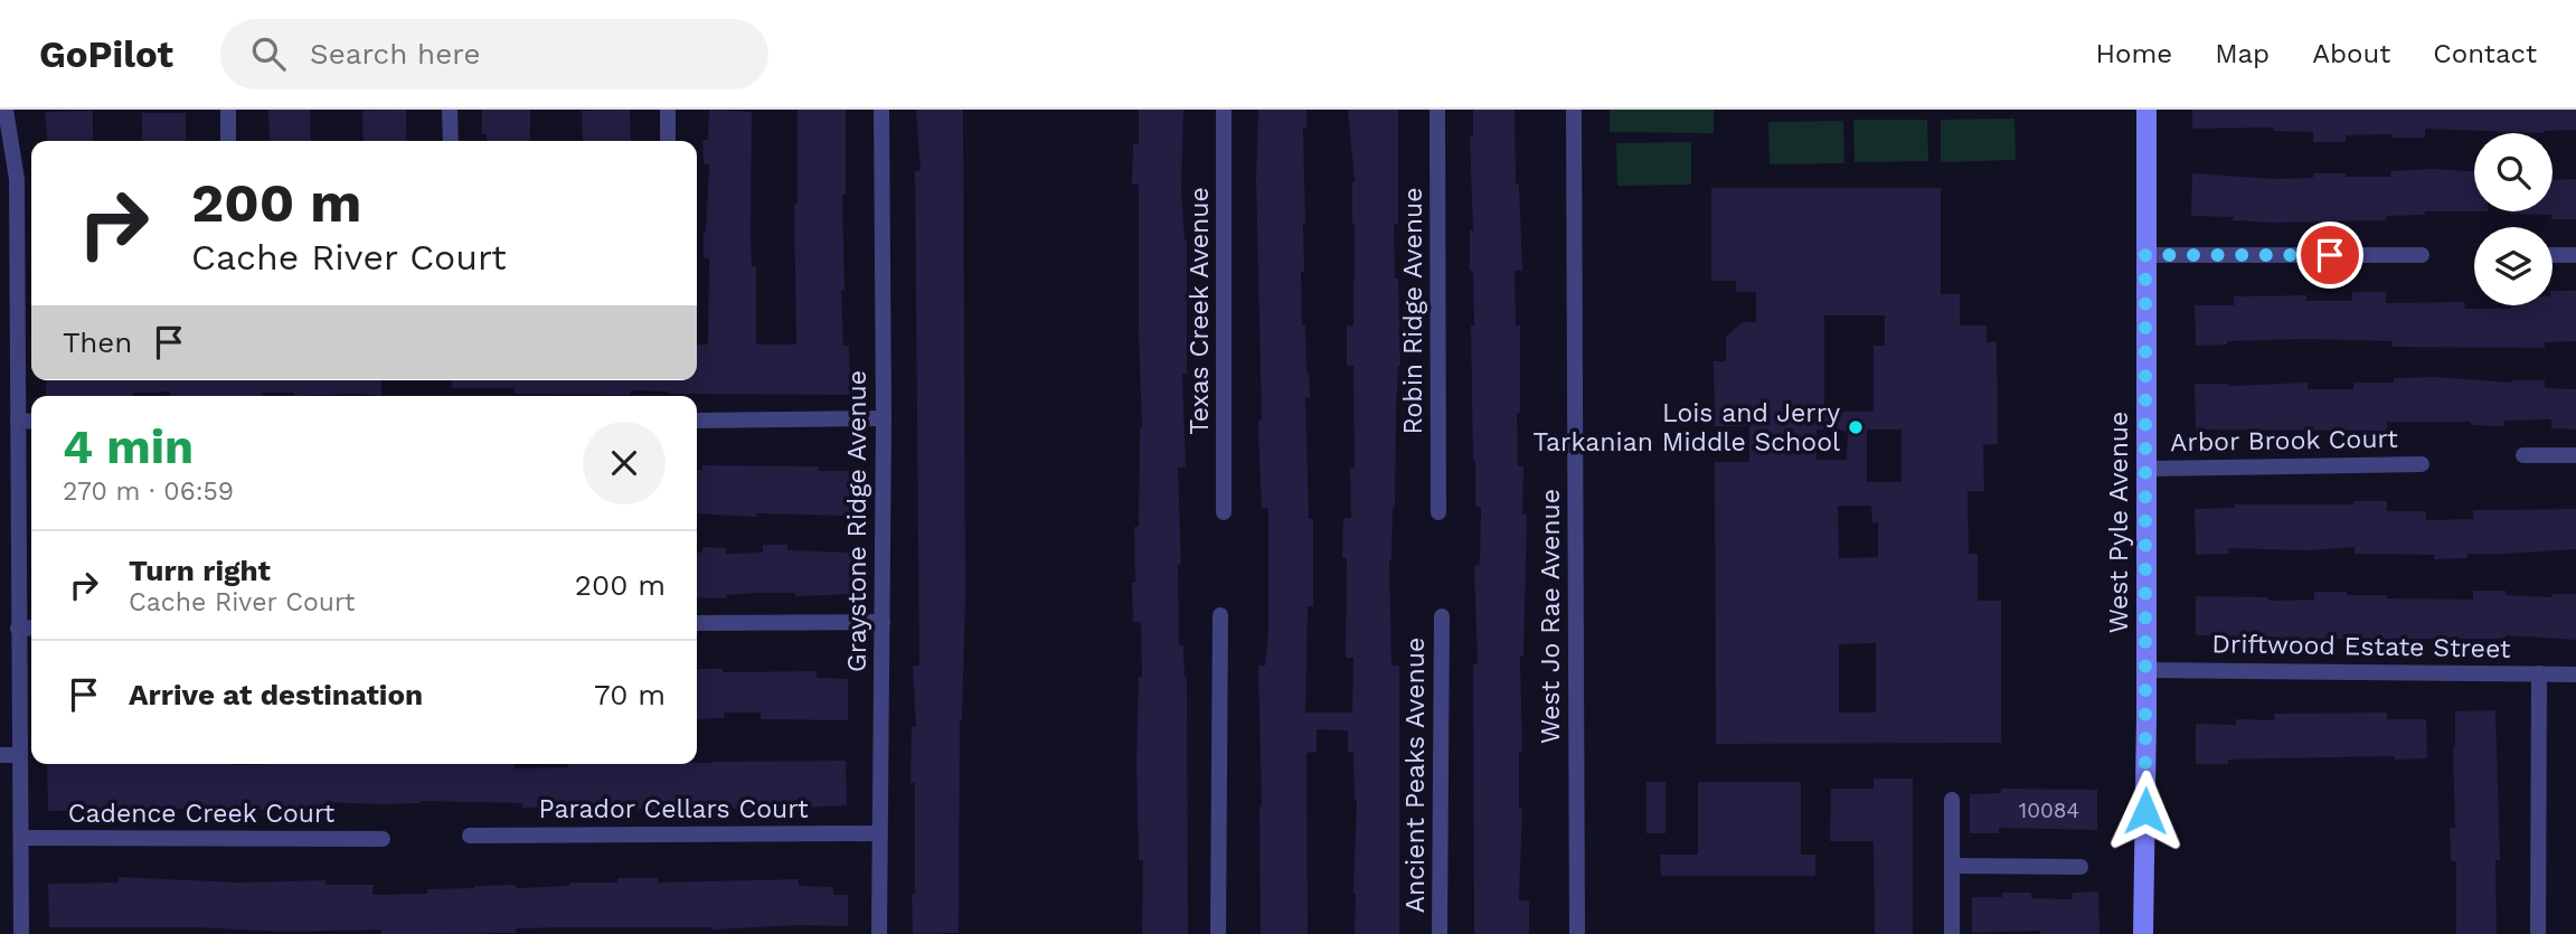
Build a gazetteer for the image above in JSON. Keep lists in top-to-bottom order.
{
  "streets": {
    "street": [
      "Texas Creek Avenue",
      "Robin Ridge Avenue",
      "Arbor Brook Court",
      "Graystone Ridge Avenue",
      "West Pyle Avenue",
      "West Jo Rae Avenue",
      "Driftwood Estate Street",
      "Ancient Peaks Avenue",
      "Parador Cellars Court",
      "Cadence Creek Court"
    ]
  },
  "crossings": [
    ["Arbor Brook Court", "West Pyle Avenue"],
    ["Graystone Ridge Avenue", "Parador Cellars Court"],
    ["West Pyle Avenue", "Driftwood Estate Street"]
  ],
  "places": ["Lois and Jerry Tarkanian Middle School"],
  "house_numbers": ["10084"],
  "page": {
    "header": "GoPilot",
    "search": "Search here",
    "nav": [
      "Home",
      "Map",
      "About",
      "Contact"
    ],
    "turn": ["200 m", "Cache River Court"],
    "then": "Then",
    "heading": ["4 min", "270 m · 06:59"],
    "list": [
      {
        "name": "Turn right",
        "note": "Cache River Court",
        "value": "200 m"
      },
      {
        "name": "Arrive at destination",
        "value": "70 m"
      }
    ]
  }
}
